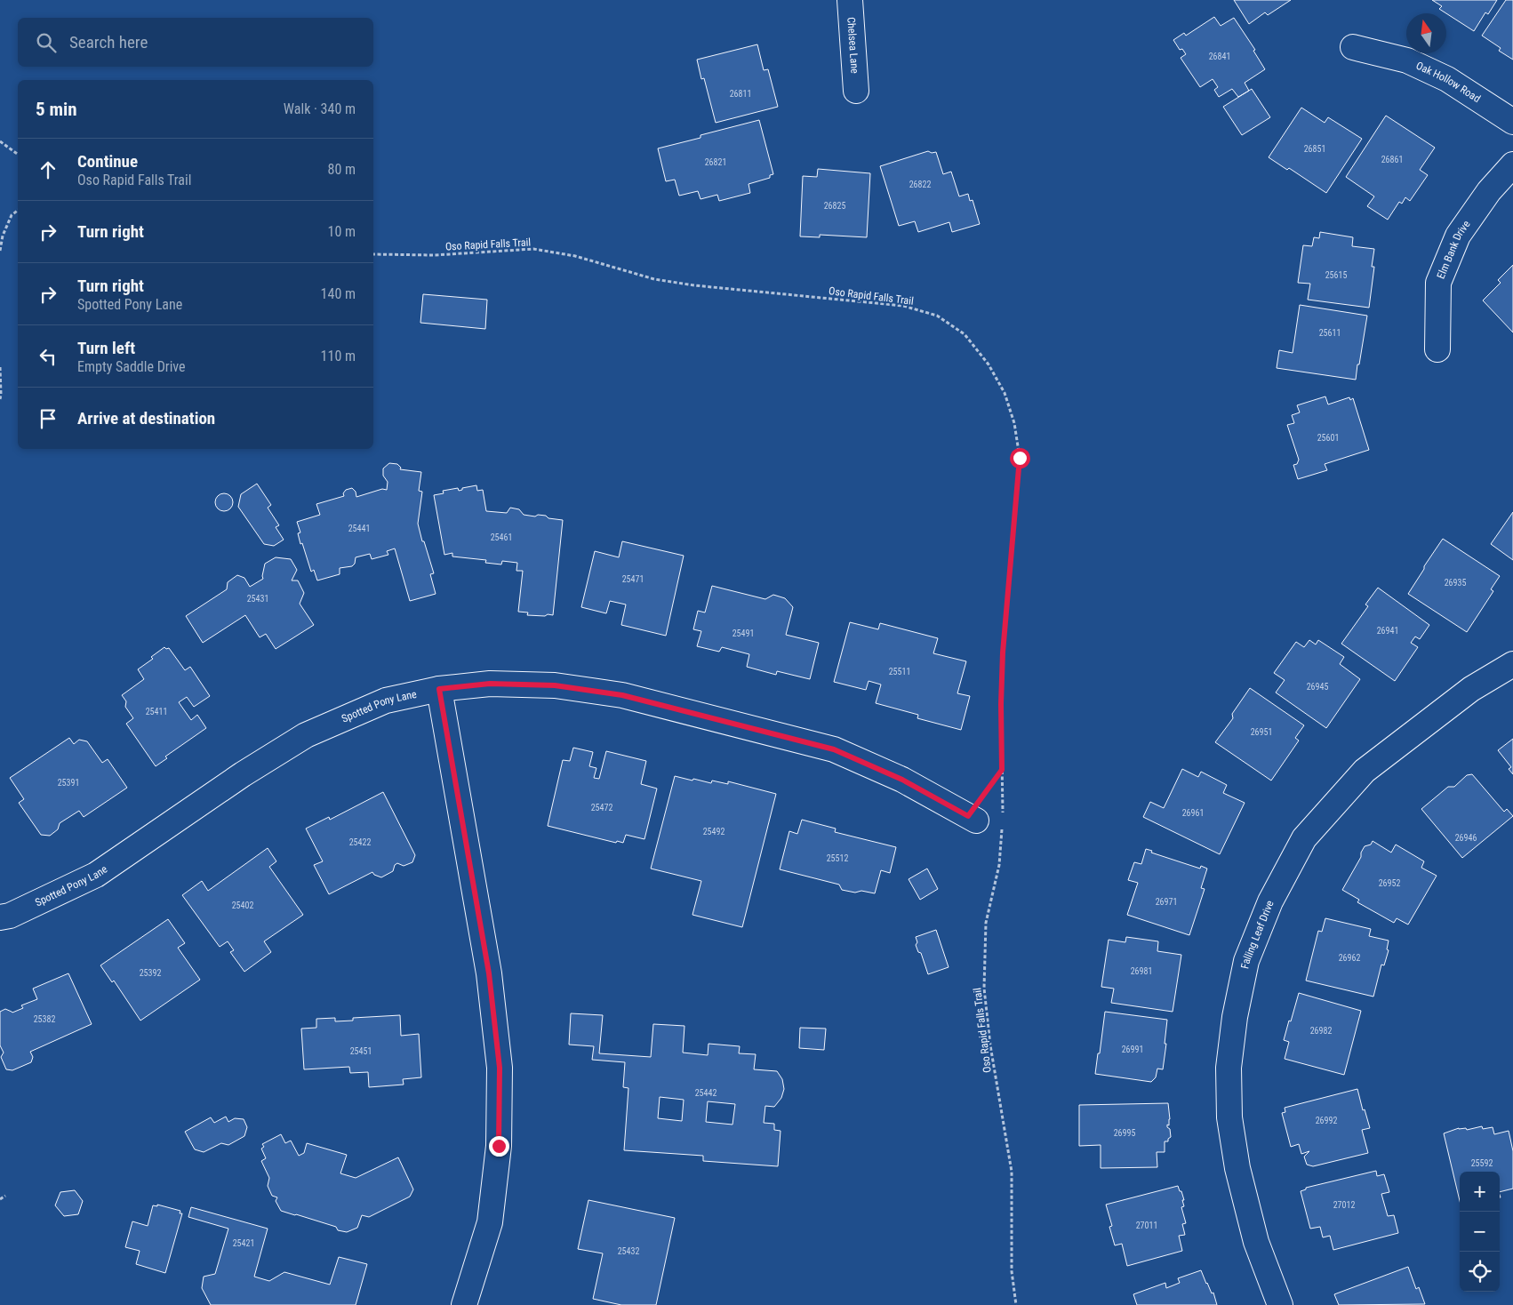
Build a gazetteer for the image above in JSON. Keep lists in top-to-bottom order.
{
  "streets": {
    "street": [
      "Chelsea Lane",
      "Oak Hollow Road",
      "Elm Bank Drive",
      "Spotted Pony Lane",
      "Falling Leaf Drive"
    ],
    "path": ["Oso Rapid Falls Trail"]
  },
  "house_numbers": [
    "26841",
    "26811",
    "26851",
    "26861",
    "26821",
    "26822",
    "26825",
    "25615",
    "25611",
    "25601",
    "25441",
    "25461",
    "25471",
    "26935",
    "25431",
    "26941",
    "25491",
    "25511",
    "26945",
    "25411",
    "26951",
    "25391",
    "25472",
    "26961",
    "25492",
    "26946",
    "25422",
    "25512",
    "26952",
    "26971",
    "25402",
    "26962",
    "26981",
    "25392",
    "25382",
    "26982",
    "26991",
    "25451",
    "25442",
    "26992",
    "26995",
    "25592",
    "27012",
    "27011",
    "25421",
    "25432"
  ],
  "north": "top",
  "page": {
    "search": "Search here",
    "heading": ["5 min", "Walk · 340 m"],
    "list": [
      ["Continue", "Oso Rapid Falls Trail", "80 m"],
      ["Turn right", "10 m"],
      ["Turn right", "Spotted Pony Lane", "140 m"],
      ["Turn left", "Empty Saddle Drive", "110 m"],
      "Arrive at destination"
    ],
    "map_buttons": ["+", "−"]
  }
}
